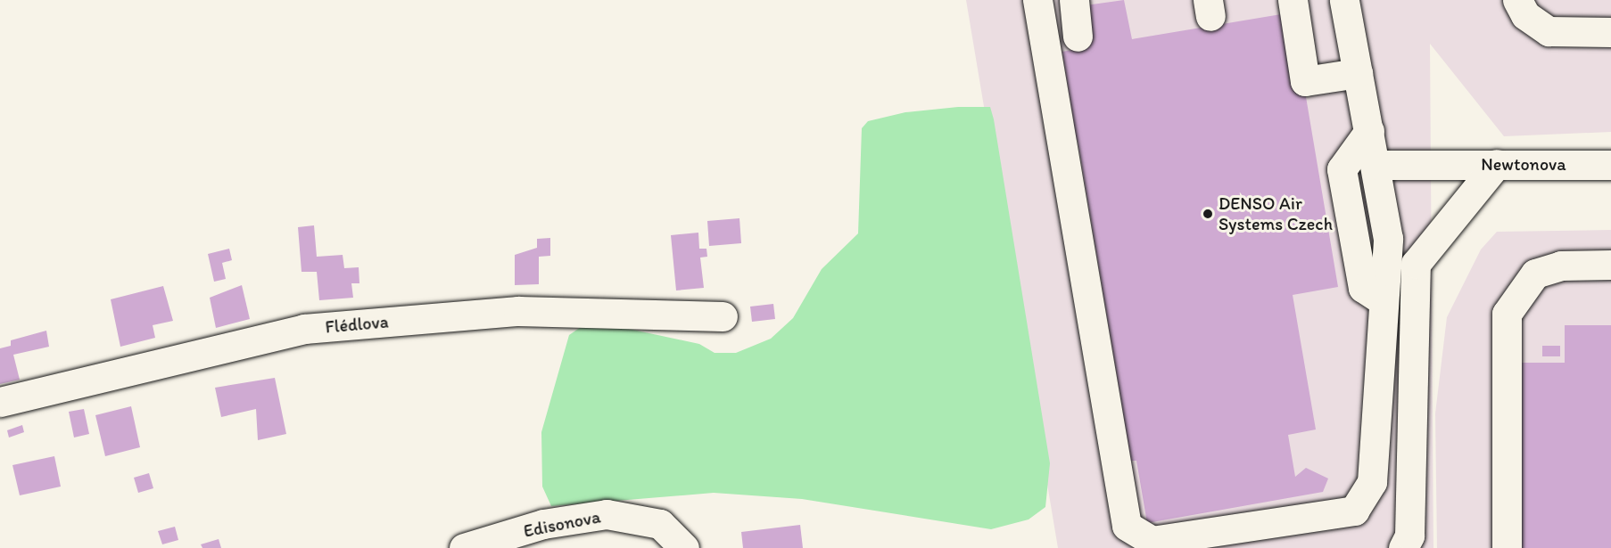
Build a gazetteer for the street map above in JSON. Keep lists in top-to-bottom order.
{
  "streets": {
    "street": ["Newtonova", "Flédlova", "Edisonova"]
  },
  "places": ["DENSO Air Systems Czech"]
}
